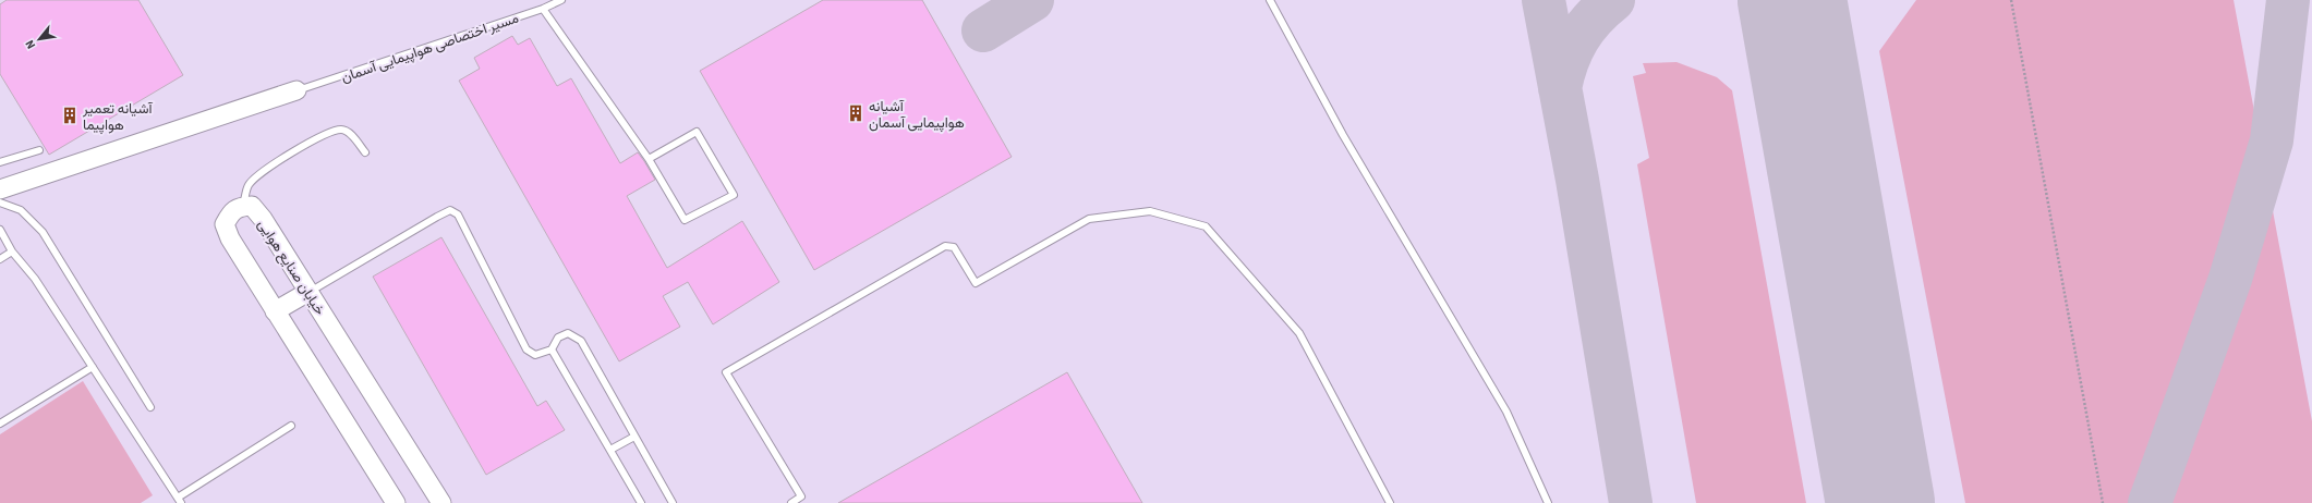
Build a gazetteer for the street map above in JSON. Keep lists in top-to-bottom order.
{
  "streets": {
    "street": ["خیابان صنایع هوایی"],
    "lane": ["مسیر اختصاصی هواپیمایی آسمان"]
  },
  "places": {
    "building": ["آشیانه هواپیمایی آسمان", "آشیانه تعمیر هواپیما"]
  },
  "north": "bottom left"
}
